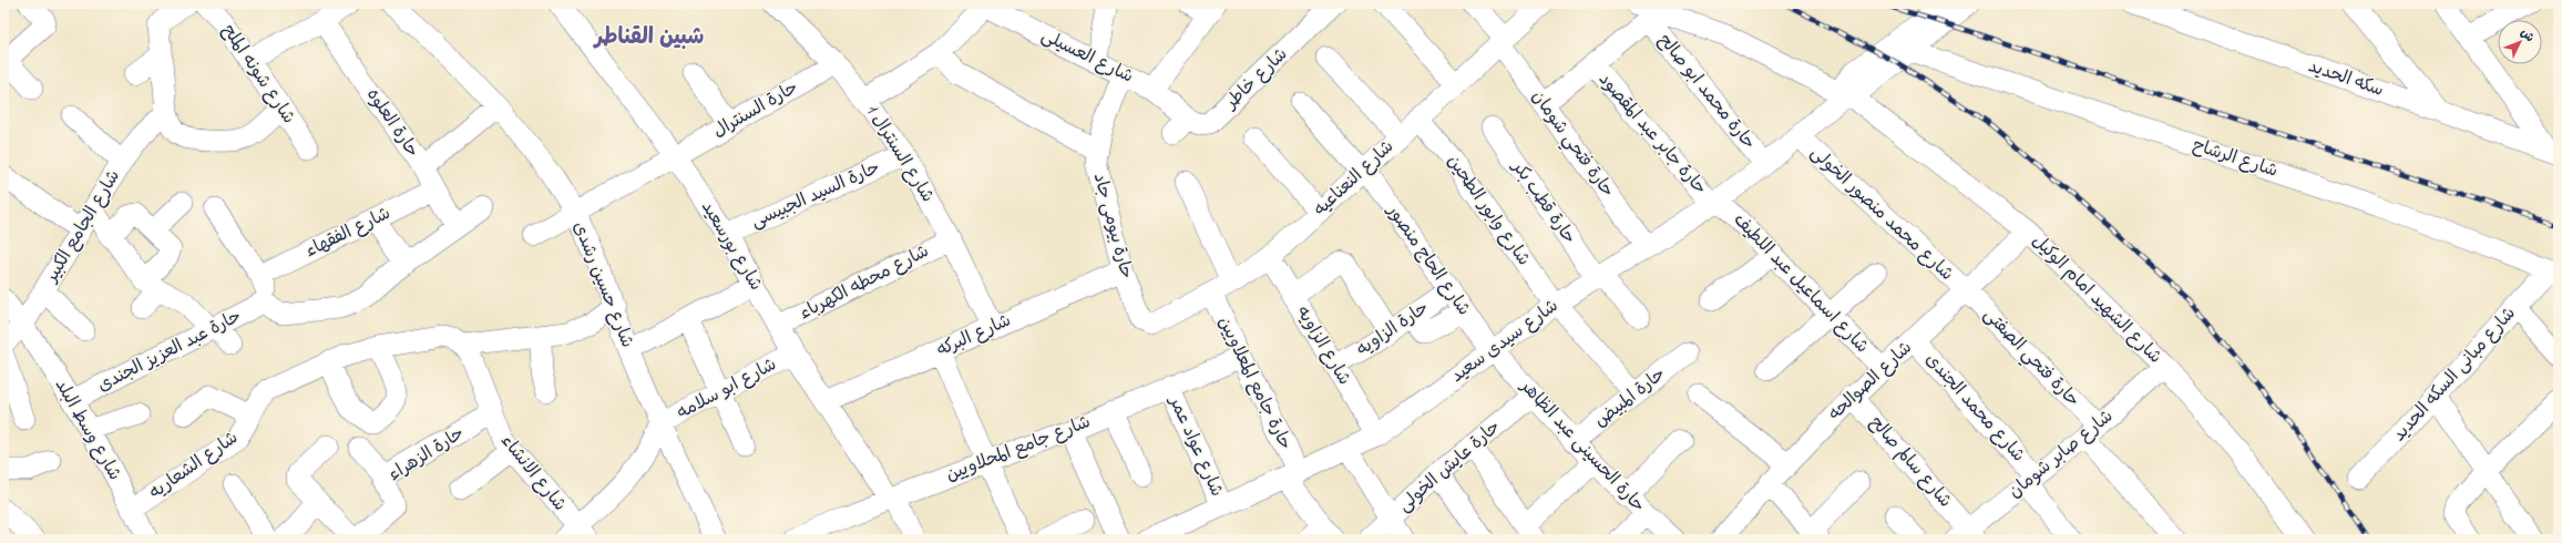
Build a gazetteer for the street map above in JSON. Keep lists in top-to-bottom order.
{
  "streets": {
    "street": [
      "شارع العسيلى",
      "شارع شونه الملح",
      "شارع خاطر",
      "سكه الحديد",
      "حارة محمد ابو صالح",
      "حارة السنترال",
      "حارة العلوه",
      "حارة جابر عبد المقصود",
      "حارة فتحي شومان",
      "شارع السنترال 1",
      "شارع الرشاح",
      "شارع النعناعيه",
      "حارة السيد الجبيسى",
      "حارة قطب بكر",
      "شارع وابور الطحين",
      "شارع محمد منصور الخولى",
      "شارع الجامع الكبير",
      "حارة بيومى جاد",
      "شارع الفقهاء",
      "شارع بورسعيد",
      "شارع الحاج منصور",
      "شارع محطه الكهرباء",
      "شارع اسماعيل عبد اللطيف",
      "شارع حسين رشدى",
      "شارع الشهيد امام الوكيل",
      "حارة الزاويه",
      "شارع البركه",
      "شارع سيدى سعيد",
      "شارع الزاويه",
      "حارة عبد العزيز الجندى",
      "حارة فتحي الصفتى",
      "شارع مبانى السكه الحديد",
      "شارع الصوالحه",
      "حارة جامع المعلاويين",
      "شارع ابو سلامه",
      "حارة المبيض",
      "شارع محمد الجندى",
      "شارع وسط البلد",
      "شارع عواد عمر",
      "حارة الحسينى عبد الظاهر",
      "شارع جامع المحلاويين",
      "حارة الزهراء",
      "شارع صابر شومان",
      "شارع سالم صالح",
      "شارع الشعاريه",
      "حارة عايش الخولى",
      "شارع الانشاء"
    ]
  },
  "crossings": [
    ["شارع العسيلى", "شارع خاطر"],
    ["شارع العسيلى", "حارة بيومى جاد"],
    ["حارة محمد ابو صالح", "شارع الشهيد امام الوكيل"],
    ["حارة محمد ابو صالح", "شارع سيدى سعيد"],
    ["حارة السنترال", "شارع السنترال 1"],
    ["حارة السنترال", "شارع بورسعيد"],
    ["حارة السنترال", "شارع حسين رشدى"],
    ["حارة العلوه", "شارع الفقهاء"],
    ["حارة جابر عبد المقصود", "شارع اسماعيل عبد اللطيف"],
    ["حارة جابر عبد المقصود", "شارع سيدى سعيد"],
    ["حارة فتحي شومان", "شارع النعناعيه"],
    ["حارة فتحي شومان", "شارع سيدى سعيد"],
    ["شارع السنترال 1", "حارة السيد الجبيسى"],
    ["شارع السنترال 1", "شارع محطه الكهرباء"],
    ["شارع السنترال 1", "شارع البركه"],
    ["شارع الرشاح", "شارع مبانى السكه الحديد"],
    ["شارع النعناعيه", "شارع وابور الطحين"],
    ["شارع النعناعيه", "حارة بيومى جاد"],
    ["شارع النعناعيه", "شارع الحاج منصور"],
    ["شارع النعناعيه", "شارع الزاويه"],
    ["شارع النعناعيه", "حارة جامع المعلاويين"],
    ["حارة السيد الجبيسى", "شارع بورسعيد"],
    ["حارة قطب بكر", "شارع سيدى سعيد"],
    ["شارع وابور الطحين", "شارع سيدى سعيد"],
    ["شارع وابور الطحين", "حارة المبيض"],
    ["شارع محمد منصور الخولى", "شارع سيدى سعيد"],
    ["شارع محمد منصور الخولى", "حارة فتحي الصفتى"],
    ["شارع محمد منصور الخولى", "شارع الصوالحه"],
    ["شارع الجامع الكبير", "شارع وسط البلد"],
    ["حارة بيومى جاد", "شارع البركه"],
    ["شارع بورسعيد", "شارع محطه الكهرباء"],
    ["شارع بورسعيد", "شارع البركه"],
    ["شارع بورسعيد", "شارع ابو سلامه"],
    ["شارع بورسعيد", "شارع جامع المحلاويين"],
    ["شارع الحاج منصور", "حارة الزاويه"],
    ["شارع الحاج منصور", "شارع سيدى سعيد"],
    ["شارع الحاج منصور", "حارة الحسينى عبد الظاهر"],
    ["شارع اسماعيل عبد اللطيف", "شارع سيدى سعيد"],
    ["شارع اسماعيل عبد اللطيف", "شارع الصوالحه"],
    ["شارع حسين رشدى", "شارع ابو سلامه"],
    ["شارع الشهيد امام الوكيل", "شارع سيدى سعيد"],
    ["شارع الشهيد امام الوكيل", "شارع الصوالحه"],
    ["شارع الشهيد امام الوكيل", "شارع صابر شومان"],
    ["حارة الزاويه", "شارع الزاويه"],
    ["شارع سيدى سعيد", "شارع الزاويه"],
    ["شارع سيدى سعيد", "حارة جامع المعلاويين"],
    ["شارع سيدى سعيد", "شارع عواد عمر"],
    ["شارع سيدى سعيد", "حارة الحسينى عبد الظاهر"],
    ["حارة عبد العزيز الجندى", "شارع وسط البلد"],
    ["حارة فتحي الصفتى", "شارع الصوالحه"],
    ["حارة فتحي الصفتى", "شارع صابر شومان"],
    ["شارع الصوالحه", "شارع محمد الجندى"],
    ["شارع الصوالحه", "شارع سالم صالح"],
    ["حارة جامع المعلاويين", "شارع جامع المحلاويين"],
    ["حارة المبيض", "حارة الحسينى عبد الظاهر"],
    ["شارع محمد الجندى", "شارع صابر شومان"],
    ["شارع وسط البلد", "شارع الشعاريه"],
    ["شارع عواد عمر", "شارع جامع المحلاويين"],
    ["حارة الحسينى عبد الظاهر", "حارة عايش الخولى"],
    ["حارة الزهراء", "شارع الانشاء"],
    ["شارع صابر شومان", "شارع سالم صالح"],
    ["شارع الشعاريه", "شارع الانشاء"]
  ],
  "districts": ["شبين القناطر"],
  "north": "top right"
}
